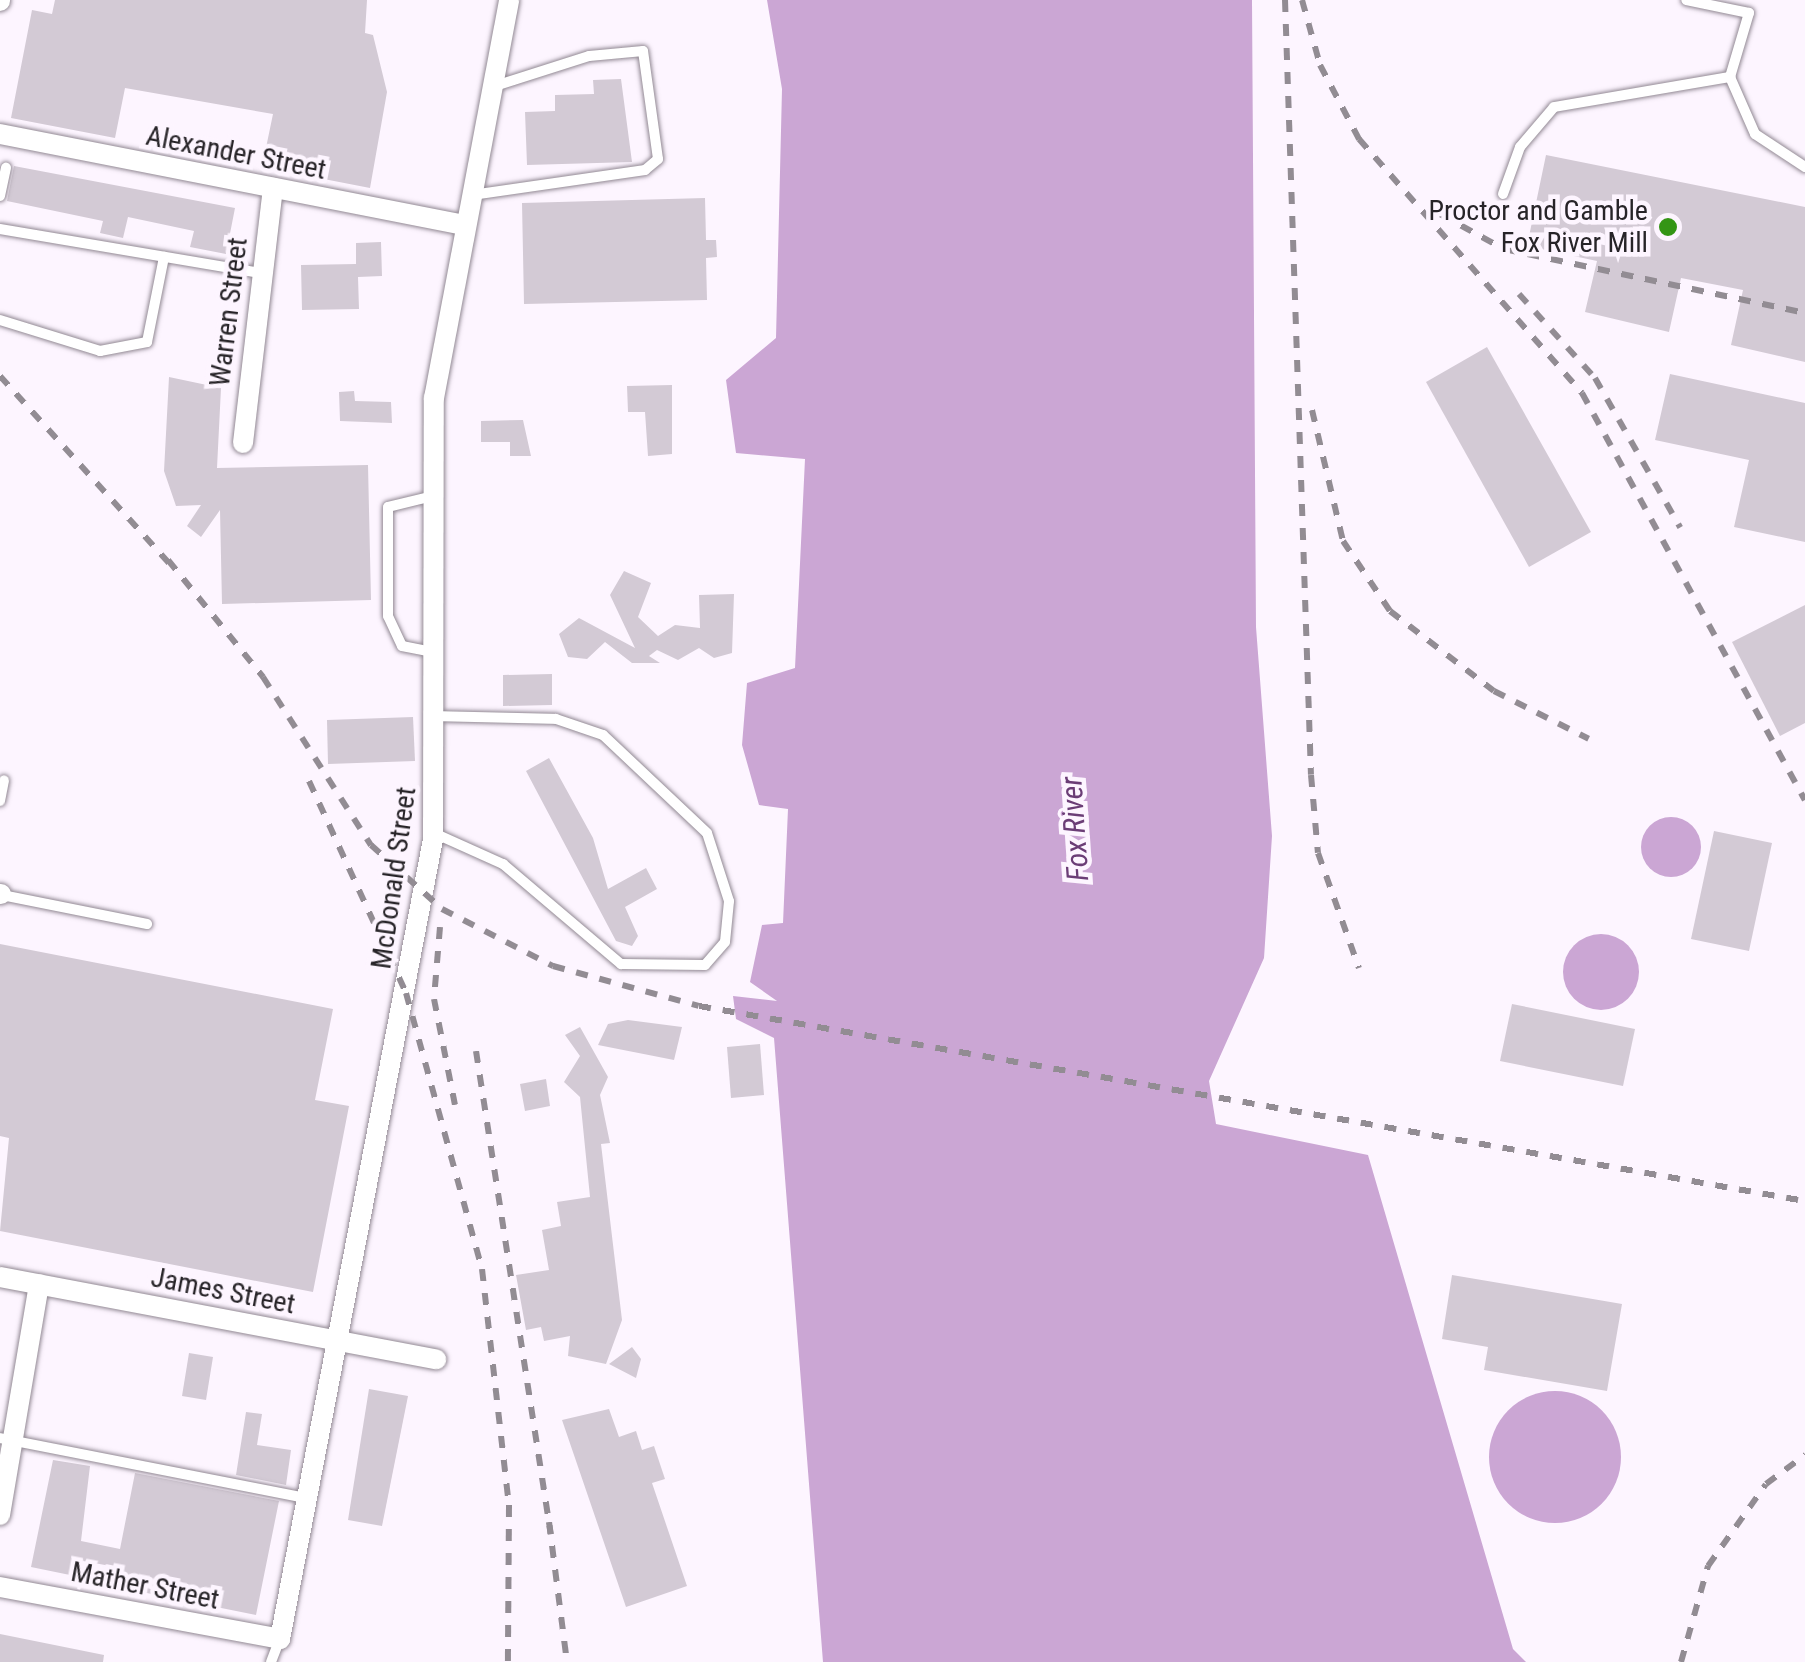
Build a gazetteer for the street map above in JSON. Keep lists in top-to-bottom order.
{
  "streets": {
    "street": [
      "Alexander Street",
      "Warren Street",
      "McDonald Street",
      "James Street",
      "Mather Street"
    ]
  },
  "crossings": [
    ["Alexander Street", "Warren Street"],
    ["Alexander Street", "McDonald Street"],
    ["McDonald Street", "James Street"],
    ["McDonald Street", "Mather Street"]
  ],
  "water": ["Fox River"],
  "places": ["Proctor and Gamble Fox River Mill"]
}
